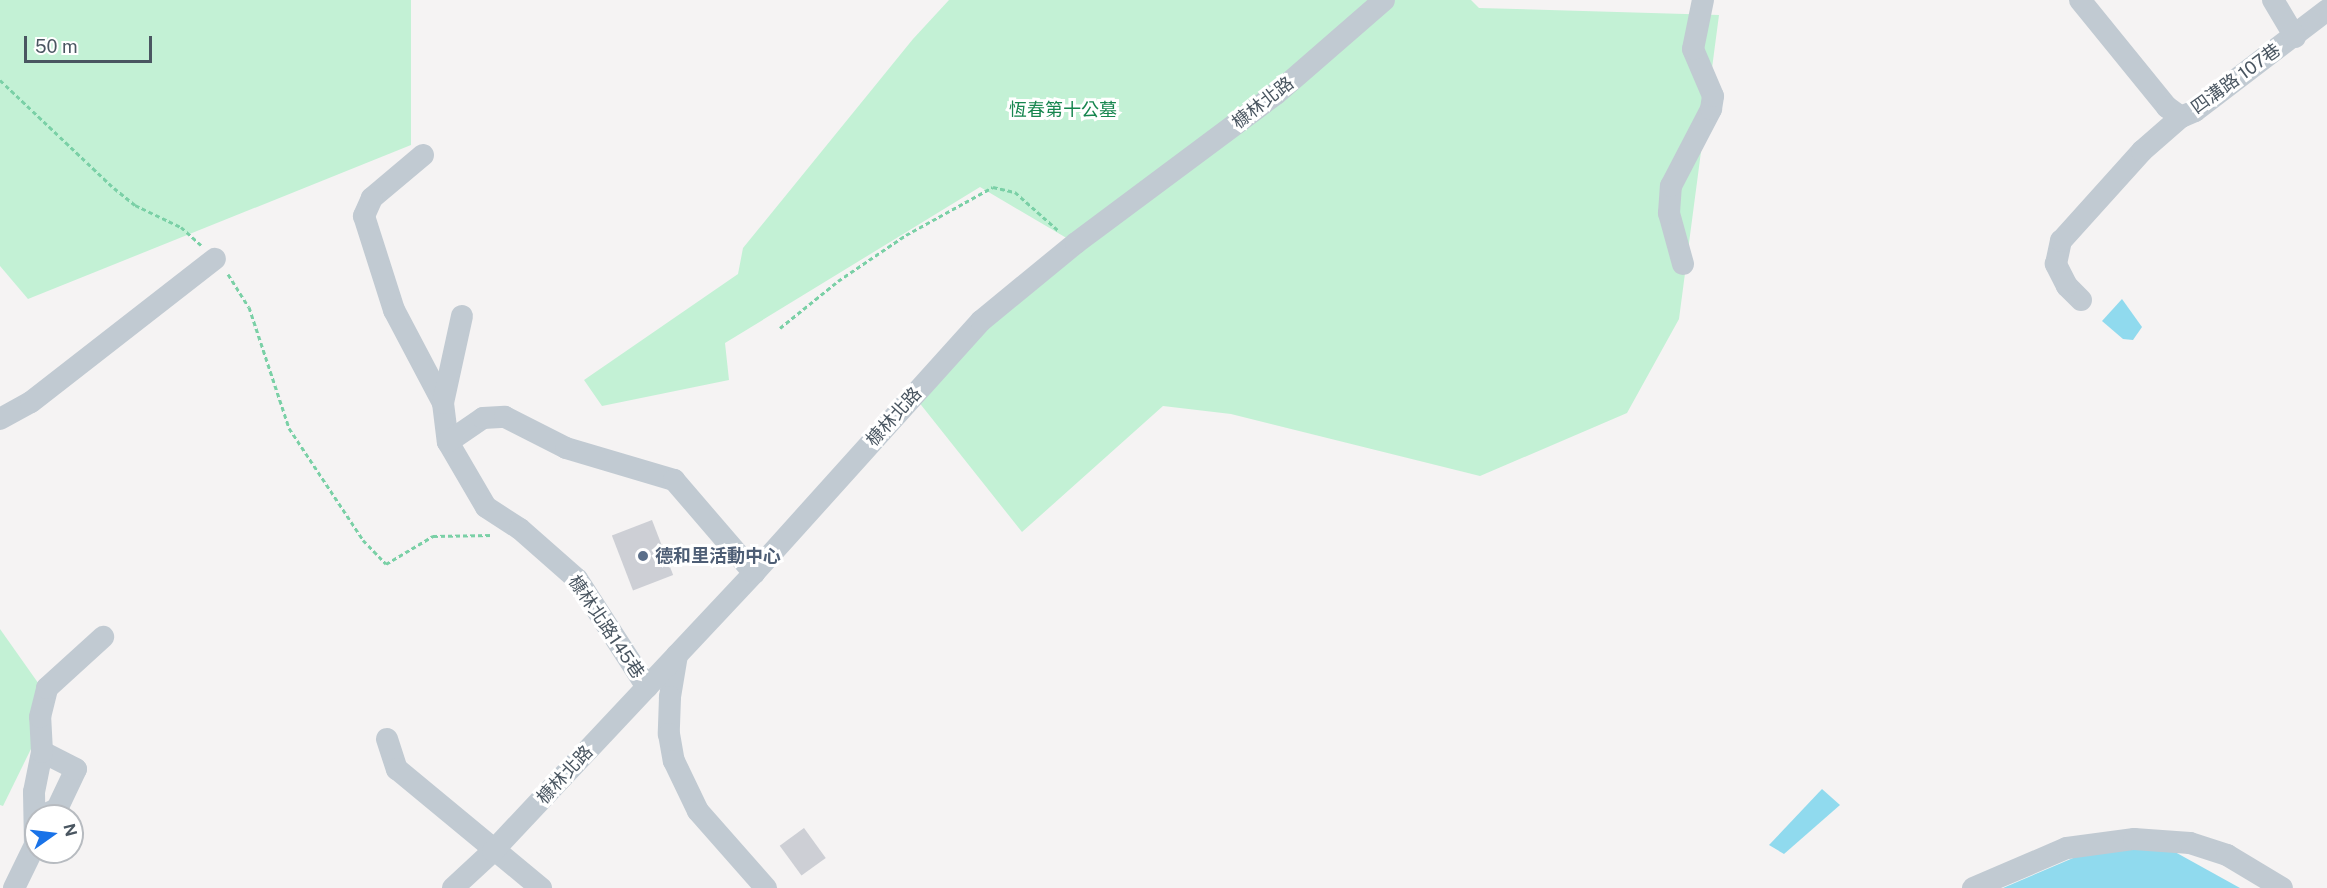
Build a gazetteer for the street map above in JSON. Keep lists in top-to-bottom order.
{
  "streets": {
    "street": ["四溝路 107巷", "槺林北路", "槺林北路145巷"]
  },
  "crossings": [
    ["槺林北路", "槺林北路145巷"]
  ],
  "parks": ["恆春第十公墓"],
  "places": ["德和里活動中心"],
  "scale_bar": "50 m",
  "north": "right"
}
